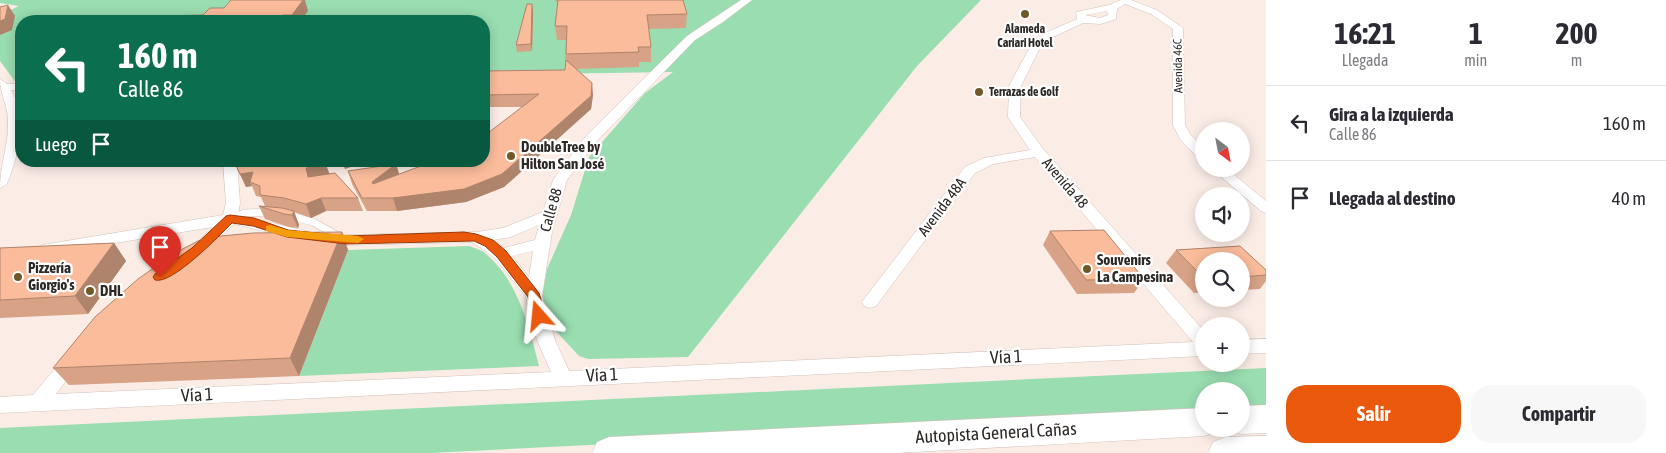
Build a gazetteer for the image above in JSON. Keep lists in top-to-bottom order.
{
  "streets": {
    "highway": ["Autopista General Cañas"],
    "street": [
      "Avenida 46C",
      "Avenida 48",
      "Avenida 48A",
      "Calle 88",
      "Vía 1"
    ]
  },
  "crossings": [
    ["Avenida 46C", "Avenida 48"],
    ["Avenida 48", "Avenida 48A"],
    ["Calle 88", "Vía 1"]
  ],
  "places": [
    "Alameda Cariari Hotel",
    "Terrazas de Golf",
    "DoubleTree by Hilton San José",
    "Souvenirs La Campesina",
    "Pizzería Giorgio's",
    "DHL"
  ],
  "north": "bottom right",
  "page": {
    "eta": [
      "16:21",
      "Llegada",
      "1",
      "min",
      "200",
      "m"
    ],
    "turn": ["160 m", "Calle 86"],
    "list": [
      {
        "name": "Gira a la izquierda",
        "note": "Calle 86",
        "value": "160 m"
      },
      {
        "name": "Llegada al destino",
        "value": "40 m"
      }
    ],
    "then": "Luego",
    "map_buttons": ["+", "−"],
    "buttons": ["Salir", "Compartir"]
  }
}
